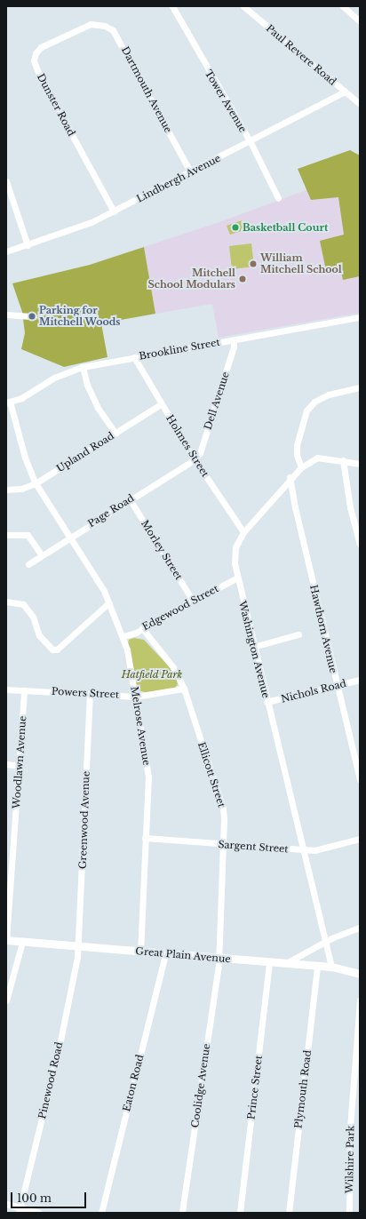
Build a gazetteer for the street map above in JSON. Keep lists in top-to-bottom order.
{
  "streets": {
    "main road": ["Great Plain Avenue"],
    "street": [
      "Paul Revere Road",
      "Dartmouth Avenue",
      "Tower Avenue",
      "Dunster Road",
      "Lindbergh Avenue",
      "Brookline Street",
      "Dell Avenue",
      "Holmes Street",
      "Upland Road",
      "Page Road",
      "Morley Street",
      "Edgewood Street",
      "Hawthorn Avenue",
      "Washington Avenue",
      "Nichols Road",
      "Powers Street",
      "Melrose Avenue",
      "Woodlawn Avenue",
      "Ellicott Street",
      "Greenwood Avenue",
      "Sargent Street",
      "Pinewood Road",
      "Eaton Road",
      "Coolidge Avenue",
      "Prince Street",
      "Plymouth Road",
      "Wilshire Park"
    ]
  },
  "crossings": [
    ["Paul Revere Road", "Lindbergh Avenue"],
    ["Dartmouth Avenue", "Dunster Road"],
    ["Dartmouth Avenue", "Lindbergh Avenue"],
    ["Tower Avenue", "Lindbergh Avenue"],
    ["Dunster Road", "Lindbergh Avenue"],
    ["Brookline Street", "Dell Avenue"],
    ["Brookline Street", "Holmes Street"],
    ["Brookline Street", "Melrose Avenue"],
    ["Dell Avenue", "Holmes Street"],
    ["Dell Avenue", "Page Road"],
    ["Holmes Street", "Upland Road"],
    ["Holmes Street", "Page Road"],
    ["Holmes Street", "Washington Avenue"],
    ["Upland Road", "Melrose Avenue"],
    ["Page Road", "Morley Street"],
    ["Page Road", "Melrose Avenue"],
    ["Morley Street", "Edgewood Street"],
    ["Edgewood Street", "Washington Avenue"],
    ["Edgewood Street", "Melrose Avenue"],
    ["Edgewood Street", "Ellicott Street"],
    ["Hawthorn Avenue", "Washington Avenue"],
    ["Hawthorn Avenue", "Nichols Road"],
    ["Washington Avenue", "Nichols Road"],
    ["Washington Avenue", "Sargent Street"],
    ["Washington Avenue", "Great Plain Avenue"],
    ["Powers Street", "Melrose Avenue"],
    ["Powers Street", "Woodlawn Avenue"],
    ["Powers Street", "Ellicott Street"],
    ["Powers Street", "Greenwood Avenue"],
    ["Melrose Avenue", "Sargent Street"],
    ["Melrose Avenue", "Great Plain Avenue"],
    ["Woodlawn Avenue", "Great Plain Avenue"],
    ["Ellicott Street", "Sargent Street"],
    ["Ellicott Street", "Great Plain Avenue"],
    ["Ellicott Street", "Coolidge Avenue"],
    ["Greenwood Avenue", "Great Plain Avenue"],
    ["Greenwood Avenue", "Pinewood Road"],
    ["Great Plain Avenue", "Pinewood Road"],
    ["Great Plain Avenue", "Eaton Road"],
    ["Great Plain Avenue", "Coolidge Avenue"],
    ["Great Plain Avenue", "Prince Street"],
    ["Great Plain Avenue", "Plymouth Road"]
  ],
  "parks": ["Hatfield Park"],
  "places": [
    "Basketball Court",
    "William Mitchell School",
    "Mitchell School Modulars",
    "Parking for Mitchell Woods"
  ],
  "scale_bar": "100 m"
}
